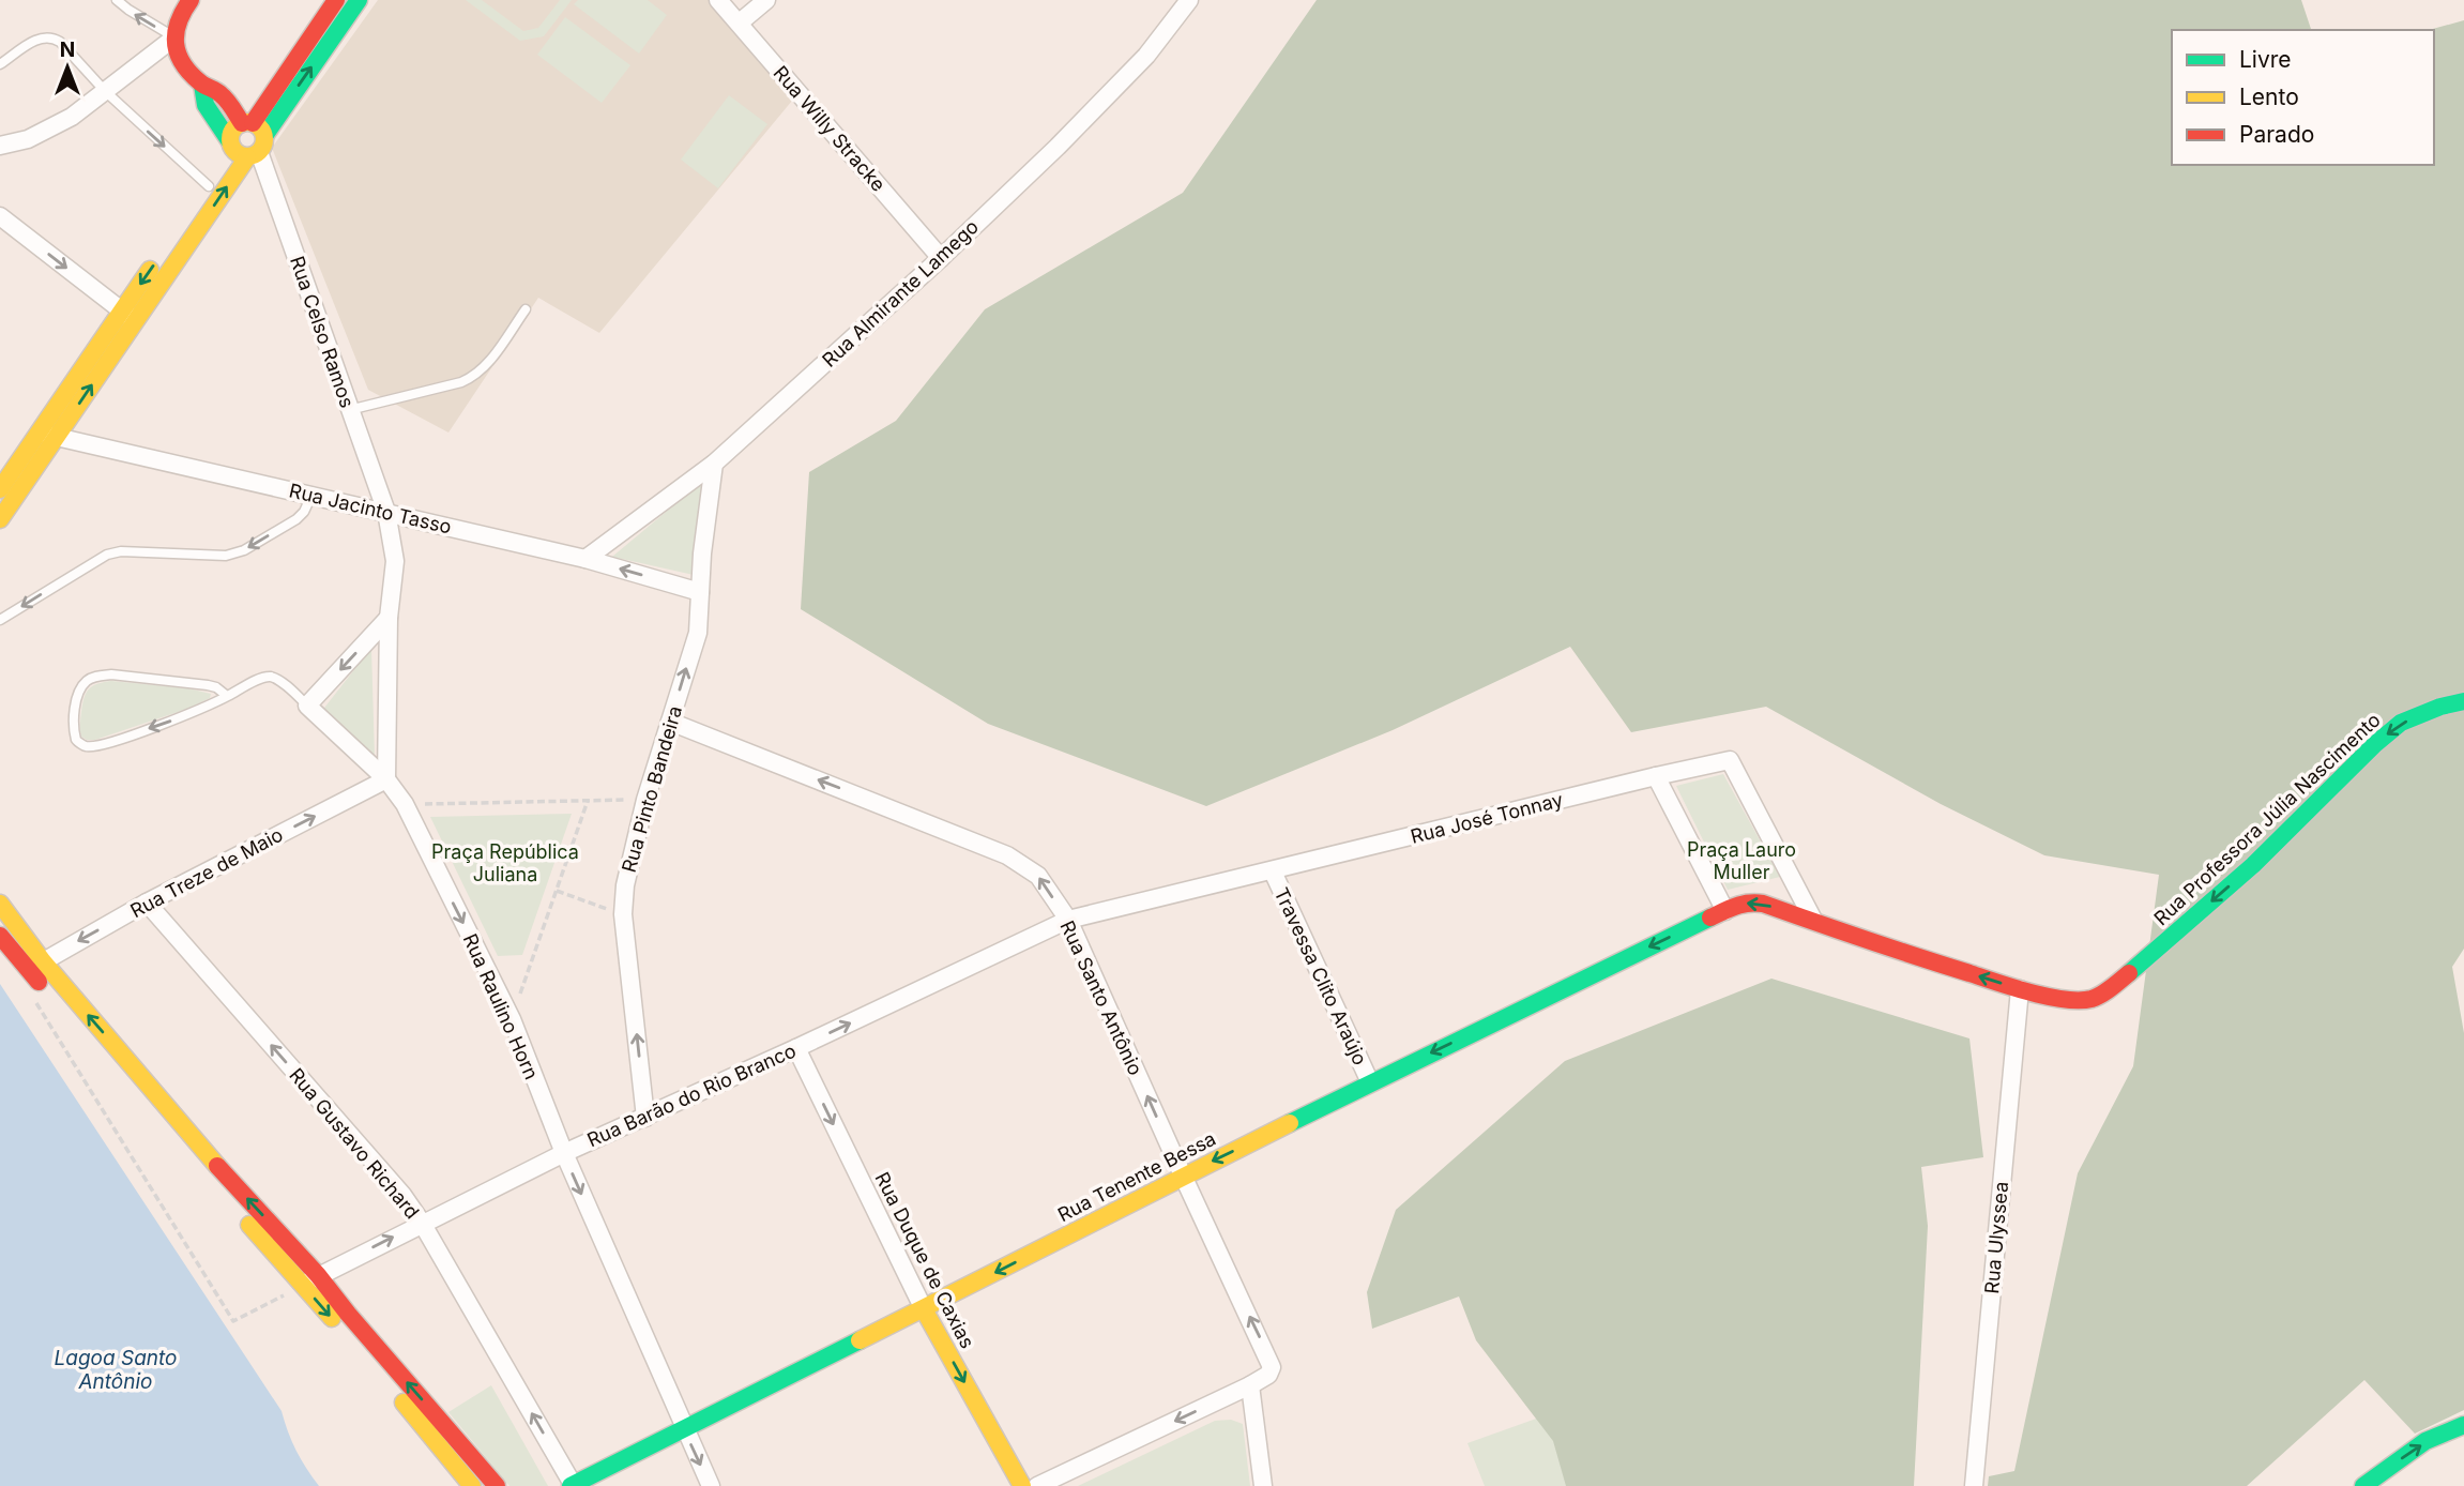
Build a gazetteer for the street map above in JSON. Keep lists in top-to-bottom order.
{
  "streets": {
    "street": [
      "Rua Willy Stracke",
      "Rua Almirante Lamego",
      "Rua Celso Ramos",
      "Rua Jacinto Tasso",
      "Rua Pinto Bandeira",
      "Rua José Tonnay",
      "Rua Professora Júlia Nascimento",
      "Rua Treze de Maio",
      "Travessa Clito Araújo",
      "Rua Santo Antônio",
      "Rua Raulino Horn",
      "Rua Barão do Rio Branco",
      "Rua Gustavo Richard",
      "Rua Tenente Bessa",
      "Rua Ulyssea",
      "Rua Duque de Caxias"
    ]
  },
  "crossings": [
    ["Rua Willy Stracke", "Rua Almirante Lamego"],
    ["Rua Almirante Lamego", "Rua Jacinto Tasso"],
    ["Rua Almirante Lamego", "Rua Pinto Bandeira"],
    ["Rua Celso Ramos", "Rua Jacinto Tasso"],
    ["Rua Jacinto Tasso", "Rua Pinto Bandeira"],
    ["Rua Pinto Bandeira", "Rua Santo Antônio"],
    ["Rua Pinto Bandeira", "Rua Barão do Rio Branco"],
    ["Rua José Tonnay", "Rua Professora Júlia Nascimento"],
    ["Rua José Tonnay", "Travessa Clito Araújo"],
    ["Rua José Tonnay", "Rua Santo Antônio"],
    ["Rua José Tonnay", "Rua Barão do Rio Branco"],
    ["Rua Professora Júlia Nascimento", "Rua Tenente Bessa"],
    ["Rua Professora Júlia Nascimento", "Rua Ulyssea"],
    ["Rua Treze de Maio", "Rua Raulino Horn"],
    ["Rua Treze de Maio", "Rua Gustavo Richard"],
    ["Travessa Clito Araújo", "Rua Tenente Bessa"],
    ["Rua Santo Antônio", "Rua Barão do Rio Branco"],
    ["Rua Santo Antônio", "Rua Tenente Bessa"],
    ["Rua Raulino Horn", "Rua Barão do Rio Branco"],
    ["Rua Raulino Horn", "Rua Tenente Bessa"],
    ["Rua Barão do Rio Branco", "Rua Gustavo Richard"],
    ["Rua Barão do Rio Branco", "Rua Duque de Caxias"],
    ["Rua Gustavo Richard", "Rua Tenente Bessa"],
    ["Rua Tenente Bessa", "Rua Duque de Caxias"]
  ],
  "one_way": [
    "Rua Pinto Bandeira",
    "Rua Professora Júlia Nascimento",
    "Rua Santo Antônio",
    "Rua Raulino Horn",
    "Rua Barão do Rio Branco",
    "Rua Tenente Bessa",
    "Rua Duque de Caxias"
  ],
  "water": ["Lagoa Santo Antônio"],
  "parks": ["Praça Lauro Muller", "Praça República Juliana"],
  "legend": ["Livre", "Lento", "Parado"],
  "north": "top"
}
